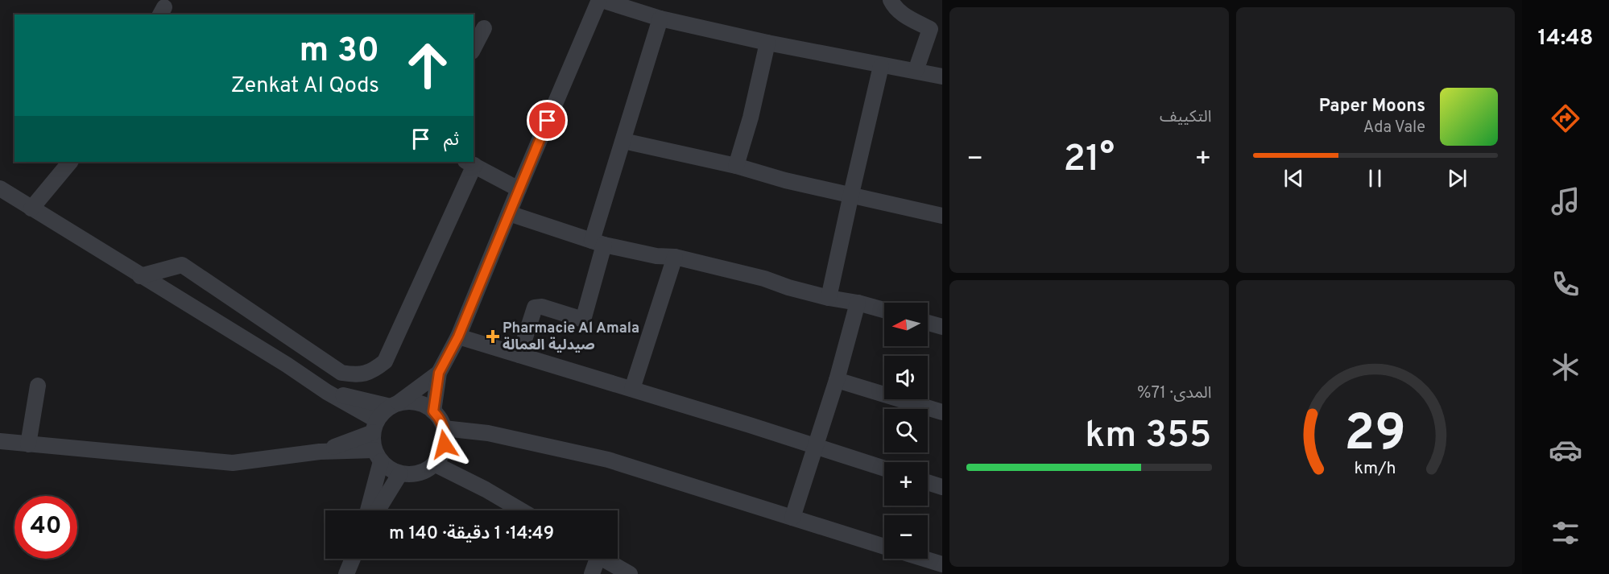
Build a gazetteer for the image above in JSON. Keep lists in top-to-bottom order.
{
  "places": {
    "health": ["Pharmacie Al Amala صيدلية العمالة"]
  },
  "north": "left",
  "page": {
    "tabs": "14:48",
    "tile": [
      "التكييف",
      ["المدى · 71%", "355 km"]
    ],
    "turn": ["30 m", "Zenkat Al Qods"],
    "song": ["Paper Moons", "Ada Vale"],
    "then": "ثم",
    "heat": ["−", "21°", "+"],
    "map_buttons": ["+", "−"],
    "limit": "40",
    "trip": "14:49 · 1 دقيقة · 140 m",
    "gauge": ["29", "km/h"]
  }
}
